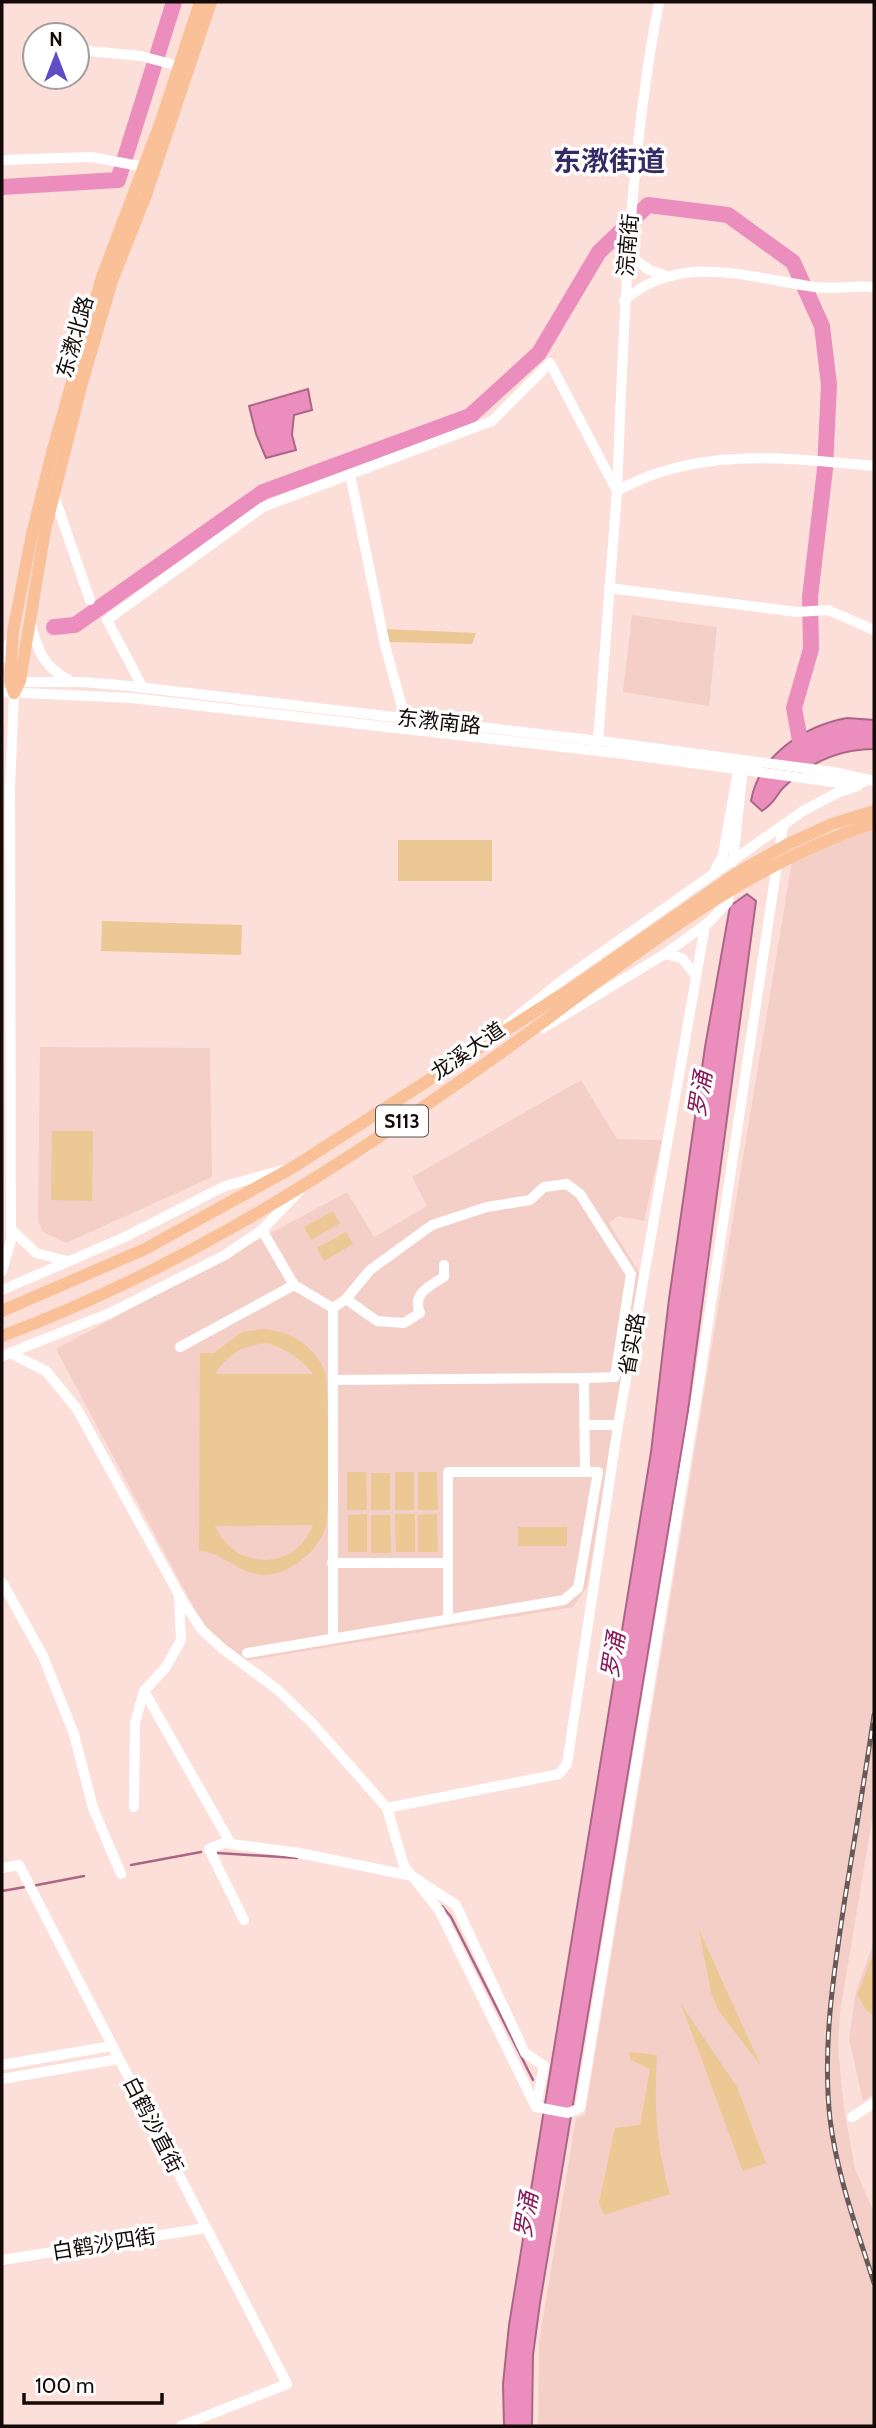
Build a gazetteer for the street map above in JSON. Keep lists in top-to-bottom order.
{
  "streets": {
    "main road": ["东漖北路", "龙溪大道", "S113"],
    "street": [
      "浣南街",
      "东漖南路",
      "省实路",
      "白鹤沙直街",
      "白鹤沙四街"
    ]
  },
  "crossings": [
    ["浣南街", "东漖南路"],
    ["东漖北路", "东漖南路"],
    ["白鹤沙直街", "白鹤沙四街"]
  ],
  "districts": ["东漖街道"],
  "water": ["罗涌"],
  "scale_bar": "100 m",
  "north": "top"
}
